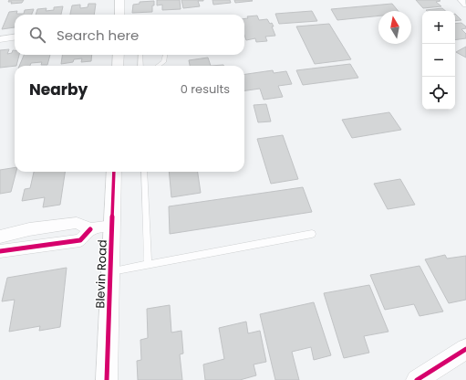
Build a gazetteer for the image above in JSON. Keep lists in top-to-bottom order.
{
  "streets": {
    "street": ["Blevin Road"]
  },
  "north": "top",
  "page": {
    "map_buttons": ["+", "−"],
    "search": "Search here",
    "heading": ["Nearby", "0 results"]
  }
}
